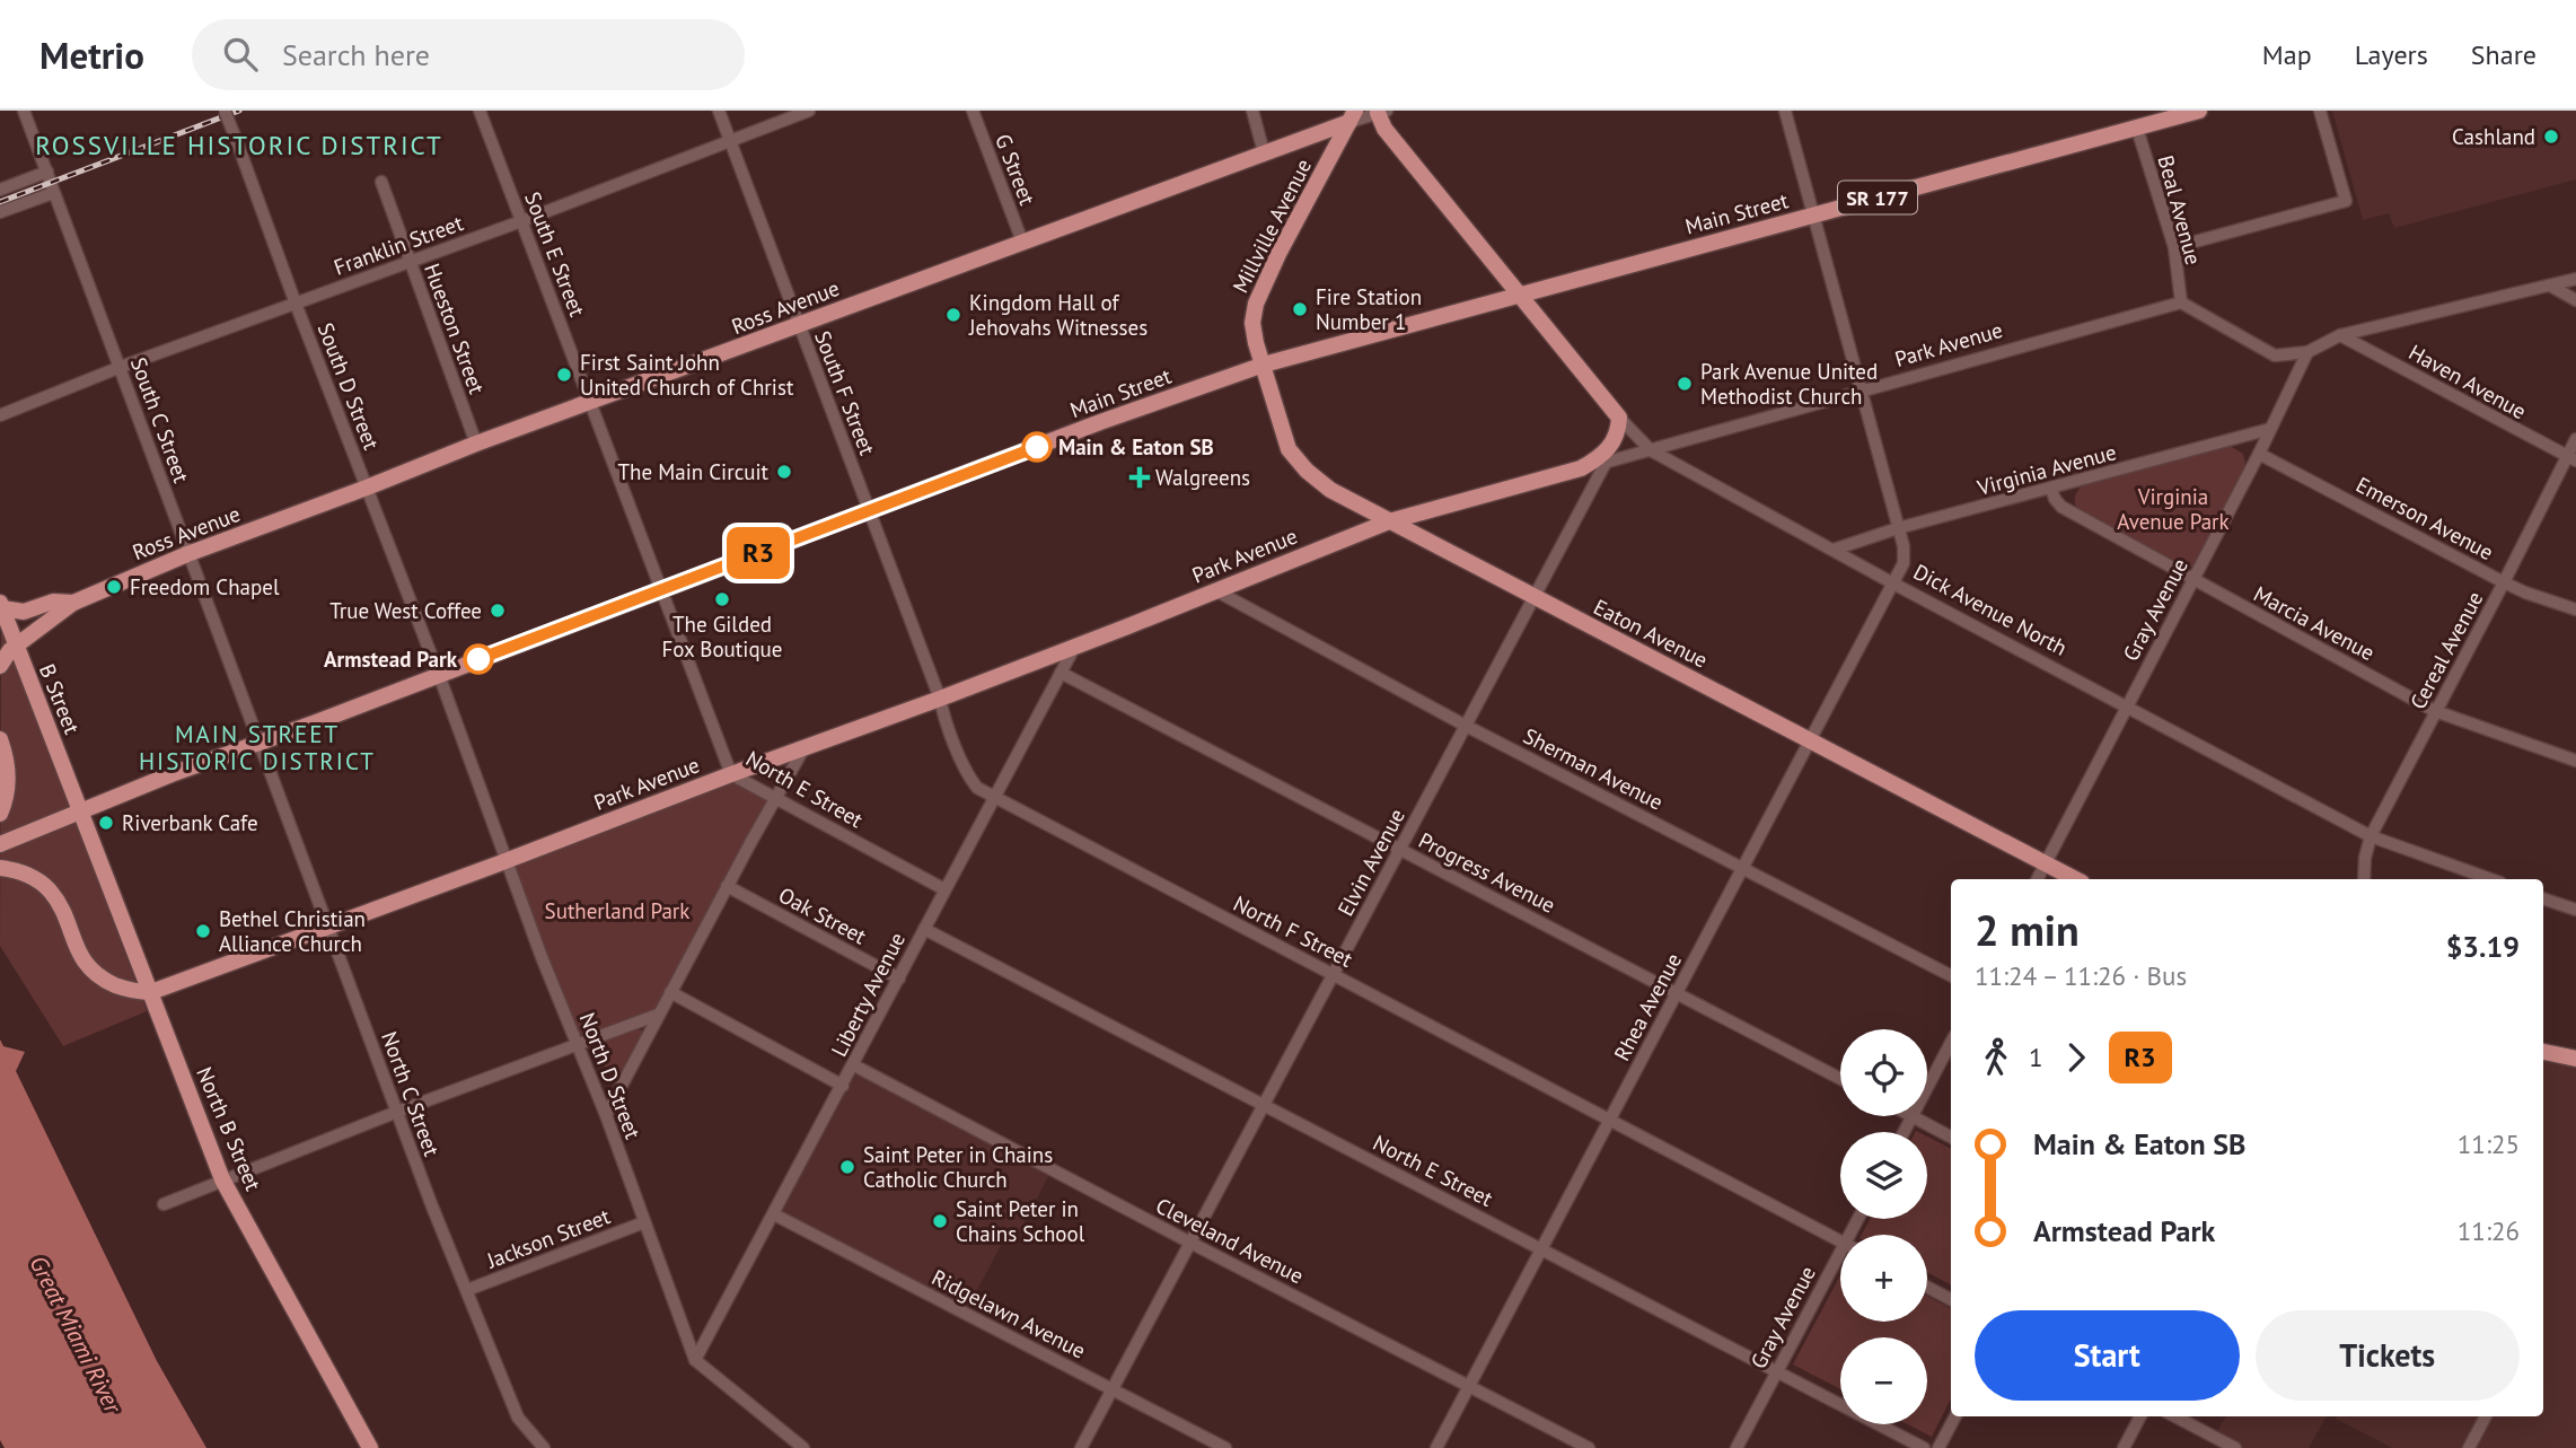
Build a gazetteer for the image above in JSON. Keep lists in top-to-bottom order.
{
  "streets": {
    "main road": [
      "SR 177",
      "Main Street",
      "Millville Avenue",
      "Ross Avenue",
      "Park Avenue",
      "Dick Avenue North",
      "Eaton Avenue",
      "B Street",
      "North B Street"
    ],
    "street": [
      "G Street",
      "Beal Avenue",
      "Franklin Street",
      "South E Street",
      "Hueston Street",
      "Haven Avenue",
      "South D Street",
      "South F Street",
      "South C Street",
      "Virginia Avenue",
      "Emerson Avenue",
      "Gray Avenue",
      "Marcia Avenue",
      "Cereal Avenue",
      "Sherman Avenue",
      "North E Street",
      "Elvin Avenue",
      "Progress Avenue",
      "Oak Street",
      "North F Street",
      "Liberty Avenue",
      "Rhea Avenue",
      "North D Street",
      "North C Street",
      "Jackson Street",
      "Cleveland Avenue",
      "Ridgelawn Avenue"
    ]
  },
  "crossings": [
    ["G Street", "Ross Avenue"],
    ["Beal Avenue", "Main Street"],
    ["Beal Avenue", "Park Avenue"],
    ["Main Street", "Millville Avenue"],
    ["Main Street", "South E Street"],
    ["Main Street", "South D Street"],
    ["Main Street", "South F Street"],
    ["Main Street", "South C Street"],
    ["Main Street", "Dick Avenue North"],
    ["Main Street", "Eaton Avenue"],
    ["Main Street", "B Street"],
    ["Main Street", "North E Street"],
    ["Main Street", "North F Street"],
    ["Main Street", "Rhea Avenue"],
    ["Main Street", "North D Street"],
    ["Main Street", "North C Street"],
    ["Main Street", "North B Street"],
    ["Millville Avenue", "Ross Avenue"],
    ["Millville Avenue", "Eaton Avenue"],
    ["Franklin Street", "South E Street"],
    ["Franklin Street", "Hueston Street"],
    ["Franklin Street", "South D Street"],
    ["Franklin Street", "South F Street"],
    ["Franklin Street", "South C Street"],
    ["South E Street", "Ross Avenue"],
    ["South E Street", "North E Street"],
    ["Ross Avenue", "Hueston Street"],
    ["Ross Avenue", "South D Street"],
    ["Ross Avenue", "South F Street"],
    ["Ross Avenue", "South C Street"],
    ["Ross Avenue", "Dick Avenue North"],
    ["Ross Avenue", "B Street"],
    ["Park Avenue", "Dick Avenue North"],
    ["Park Avenue", "Eaton Avenue"],
    ["Park Avenue", "Sherman Avenue"],
    ["Park Avenue", "North E Street"],
    ["Park Avenue", "Elvin Avenue"],
    ["Park Avenue", "North F Street"],
    ["Park Avenue", "Liberty Avenue"],
    ["Park Avenue", "Rhea Avenue"],
    ["Park Avenue", "North D Street"],
    ["Park Avenue", "North C Street"],
    ["Park Avenue", "North B Street"],
    ["Haven Avenue", "Cereal Avenue"],
    ["South D Street", "North D Street"],
    ["South F Street", "North F Street"],
    ["South C Street", "North C Street"],
    ["Virginia Avenue", "Dick Avenue North"],
    ["Virginia Avenue", "Gray Avenue"],
    ["Virginia Avenue", "Marcia Avenue"],
    ["Virginia Avenue", "Rhea Avenue"],
    ["Emerson Avenue", "Gray Avenue"],
    ["Emerson Avenue", "Cereal Avenue"],
    ["Dick Avenue North", "Gray Avenue"],
    ["Dick Avenue North", "Cereal Avenue"],
    ["Dick Avenue North", "Rhea Avenue"],
    ["Gray Avenue", "Marcia Avenue"],
    ["Gray Avenue", "Eaton Avenue"],
    ["Gray Avenue", "North E Street"],
    ["Marcia Avenue", "Cereal Avenue"],
    ["Eaton Avenue", "Elvin Avenue"],
    ["Eaton Avenue", "Rhea Avenue"],
    ["B Street", "North B Street"],
    ["Sherman Avenue", "Elvin Avenue"],
    ["Sherman Avenue", "Rhea Avenue"],
    ["North E Street", "Elvin Avenue"],
    ["North E Street", "Liberty Avenue"],
    ["North E Street", "Rhea Avenue"],
    ["Elvin Avenue", "Progress Avenue"],
    ["Elvin Avenue", "North F Street"],
    ["Elvin Avenue", "Cleveland Avenue"],
    ["Elvin Avenue", "Ridgelawn Avenue"],
    ["Progress Avenue", "Liberty Avenue"],
    ["Progress Avenue", "Rhea Avenue"],
    ["Oak Street", "Liberty Avenue"],
    ["North F Street", "Liberty Avenue"],
    ["North F Street", "Rhea Avenue"],
    ["Liberty Avenue", "North D Street"],
    ["Liberty Avenue", "Cleveland Avenue"],
    ["Liberty Avenue", "Ridgelawn Avenue"],
    ["Rhea Avenue", "Cleveland Avenue"],
    ["North D Street", "Jackson Street"],
    ["North C Street", "Jackson Street"]
  ],
  "districts": ["ROSSVILLE HISTORIC DISTRICT", "MAIN STREET HISTORIC DISTRICT"],
  "water": ["Great Miami River"],
  "parks": ["Virginia Avenue Park", "Sutherland Park"],
  "places": {
    "other": [
      "Cashland",
      "Fire Station Number 1",
      "Kingdom Hall of Jehovahs Witnesses",
      "First Saint John United Church of Christ",
      "Park Avenue United Methodist Church",
      "Main & Eaton SB",
      "The Main Circuit",
      "Freedom Chapel",
      "The Gilded Fox Boutique",
      "True West Coffee",
      "Armstead Park",
      "Riverbank Cafe",
      "Bethel Christian Alliance Church",
      "Saint Peter in Chains Catholic Church",
      "Saint Peter in Chains School"
    ],
    "health": ["Walgreens"]
  },
  "lines": ["bus line R3"],
  "page": {
    "header": "Metrio",
    "search": "Search here",
    "nav": ["Map", "Layers", "Share"],
    "on_map": "R3",
    "heading": ["2 min", "11:24 – 11:26 · Bus", "$3.19"],
    "legs": ["1", "R3"],
    "map_buttons": ["+", "−"],
    "list": [
      {
        "name": "Main & Eaton SB",
        "value": "11:25"
      },
      {
        "name": "Armstead Park",
        "value": "11:26"
      }
    ],
    "buttons": ["Start", "Tickets"]
  }
}
